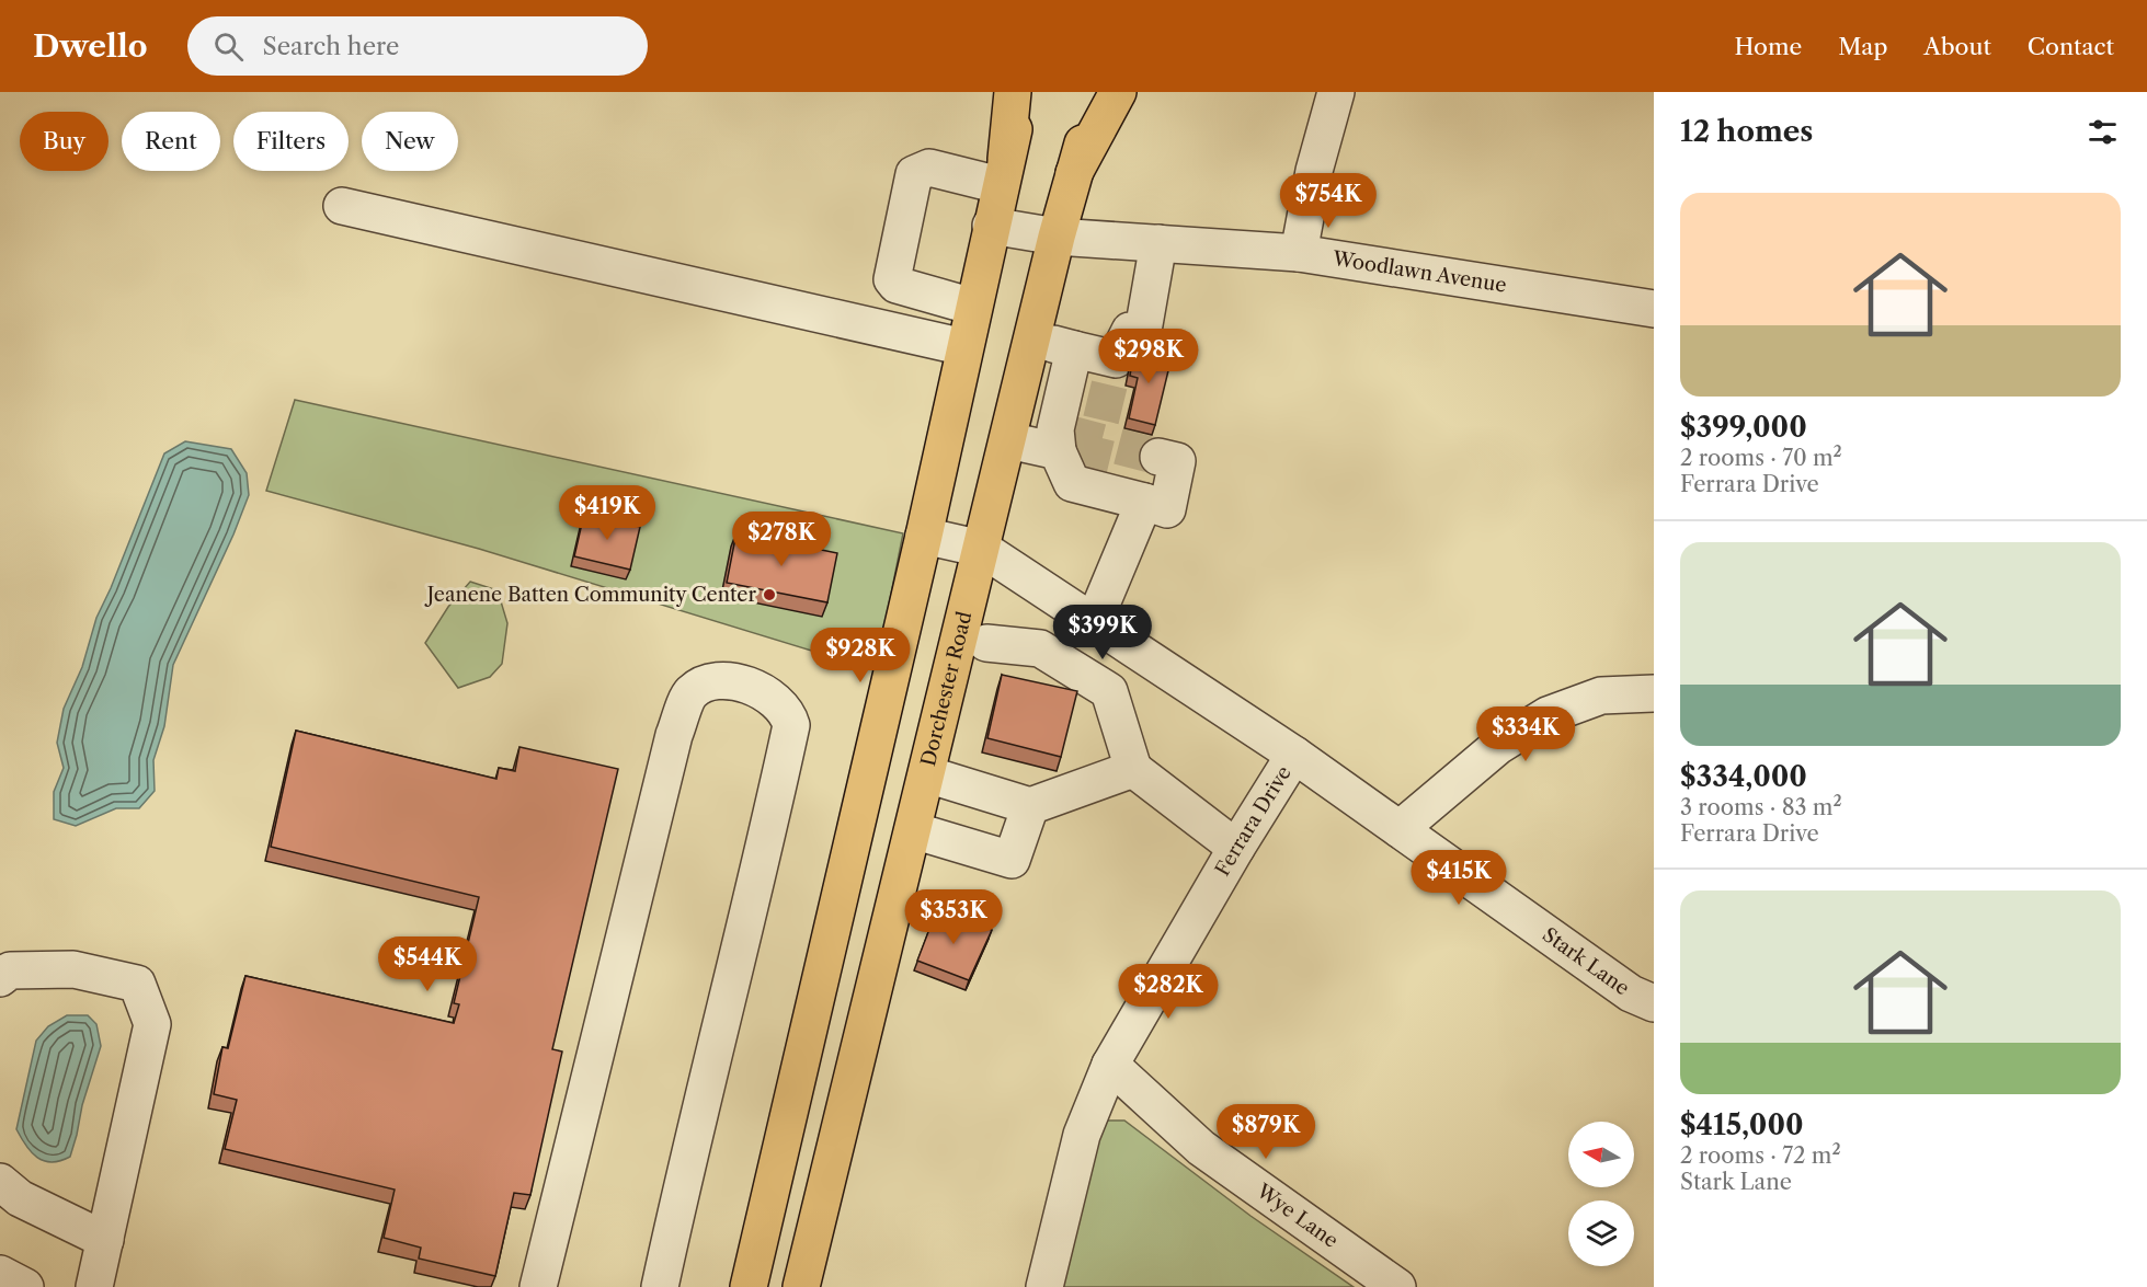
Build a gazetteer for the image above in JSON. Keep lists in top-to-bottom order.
{
  "streets": {
    "main road": ["Dorchester Road"],
    "street": [
      "Woodlawn Avenue",
      "Ferrara Drive",
      "Stark Lane",
      "Wye Lane"
    ]
  },
  "crossings": [
    ["Woodlawn Avenue", "Dorchester Road"],
    ["Dorchester Road", "Ferrara Drive"],
    ["Ferrara Drive", "Stark Lane"],
    ["Ferrara Drive", "Wye Lane"]
  ],
  "places": ["Jeanene Batten Community Center"],
  "north": "left",
  "page": {
    "header": "Dwello",
    "search": "Search here",
    "nav": [
      "Home",
      "Map",
      "About",
      "Contact"
    ],
    "heading": "12 homes",
    "chip": [
      "Buy",
      "Rent",
      "Filters",
      "New"
    ],
    "list": [
      {
        "name": "$399,000",
        "note": "2 rooms · 70 m² · Ferrara Drive"
      },
      {
        "name": "$334,000",
        "note": "3 rooms · 83 m² · Ferrara Drive"
      },
      {
        "name": "$415,000",
        "note": "2 rooms · 72 m² · Stark Lane"
      }
    ],
    "price": [
      "$754K",
      "$298K",
      "$419K",
      "$278K",
      "$399K",
      "$928K",
      "$334K",
      "$415K",
      "$353K",
      "$544K",
      "$282K",
      "$879K"
    ]
  }
}
